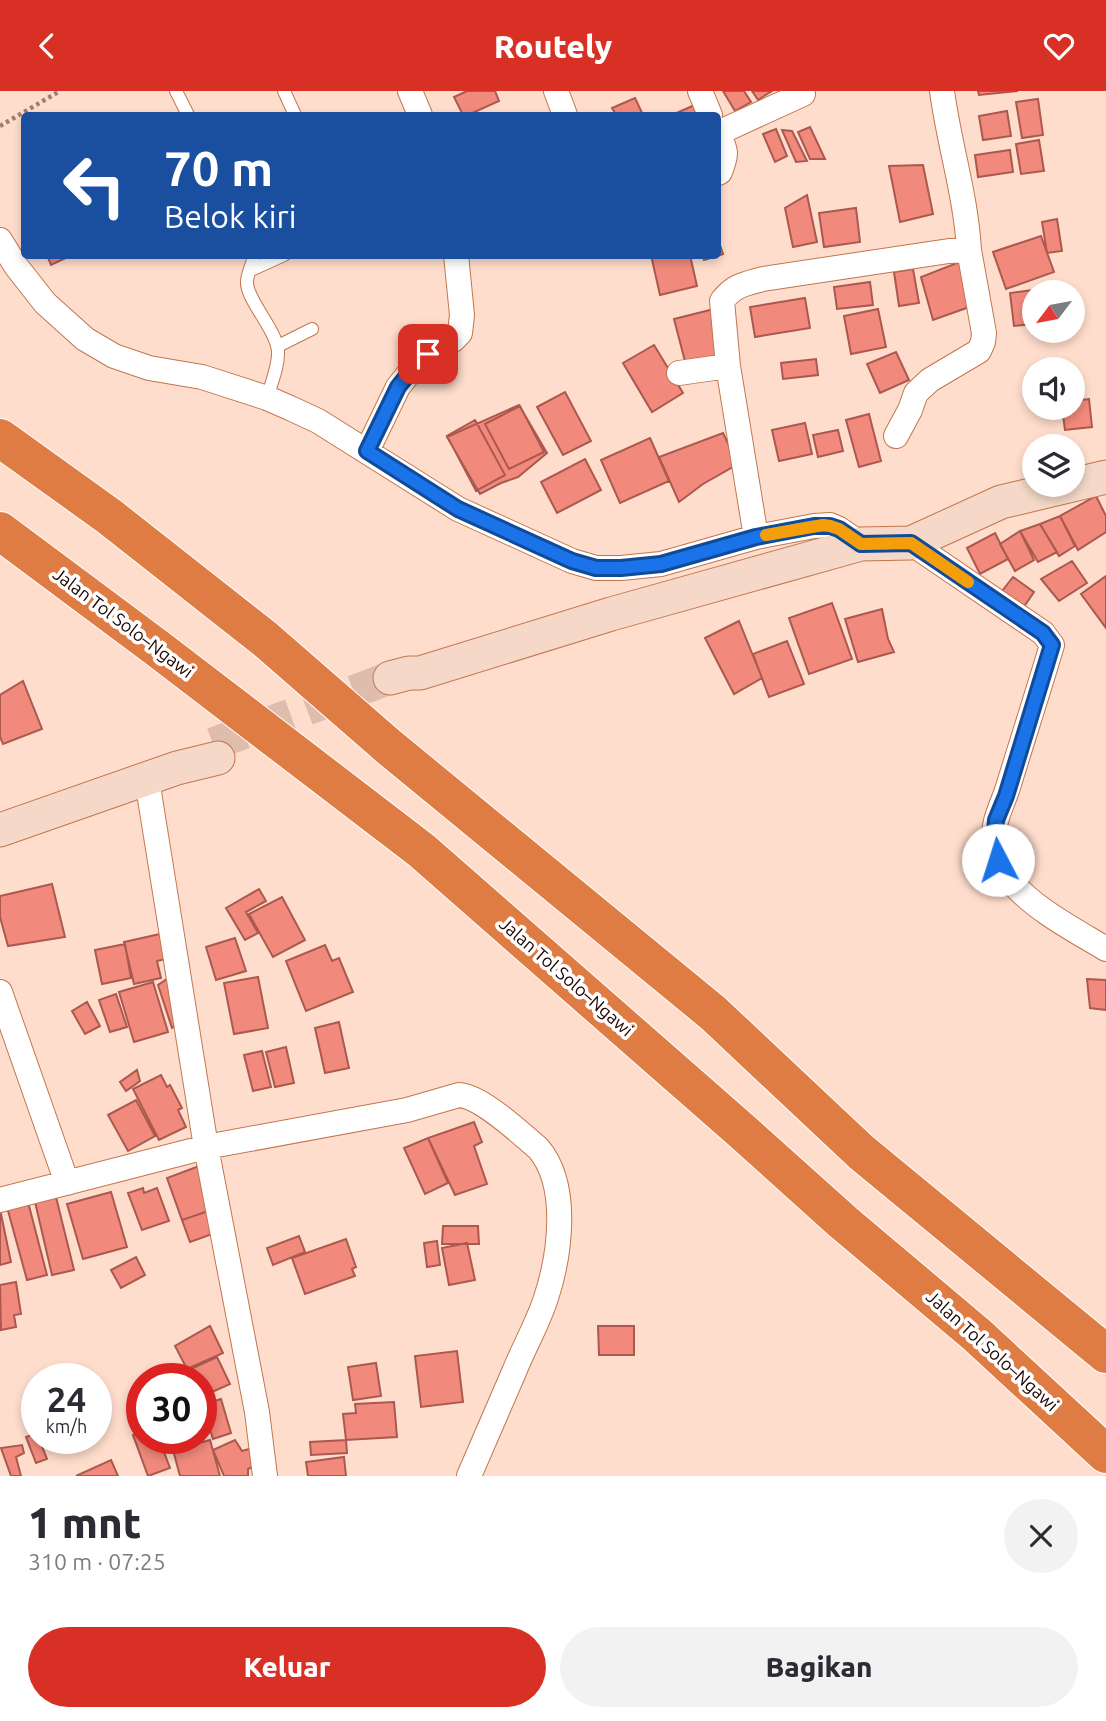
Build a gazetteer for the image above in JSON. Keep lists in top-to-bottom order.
{
  "streets": {
    "highway": ["Jalan Tol Solo–Ngawi"]
  },
  "north": "bottom left",
  "page": {
    "header": "Routely",
    "turn": ["70 m", "Belok kiri"],
    "speed": "24 km/h",
    "limit": "30",
    "heading": ["1 mnt", "310 m · 07:25"],
    "buttons": ["Keluar", "Bagikan"]
  }
}
